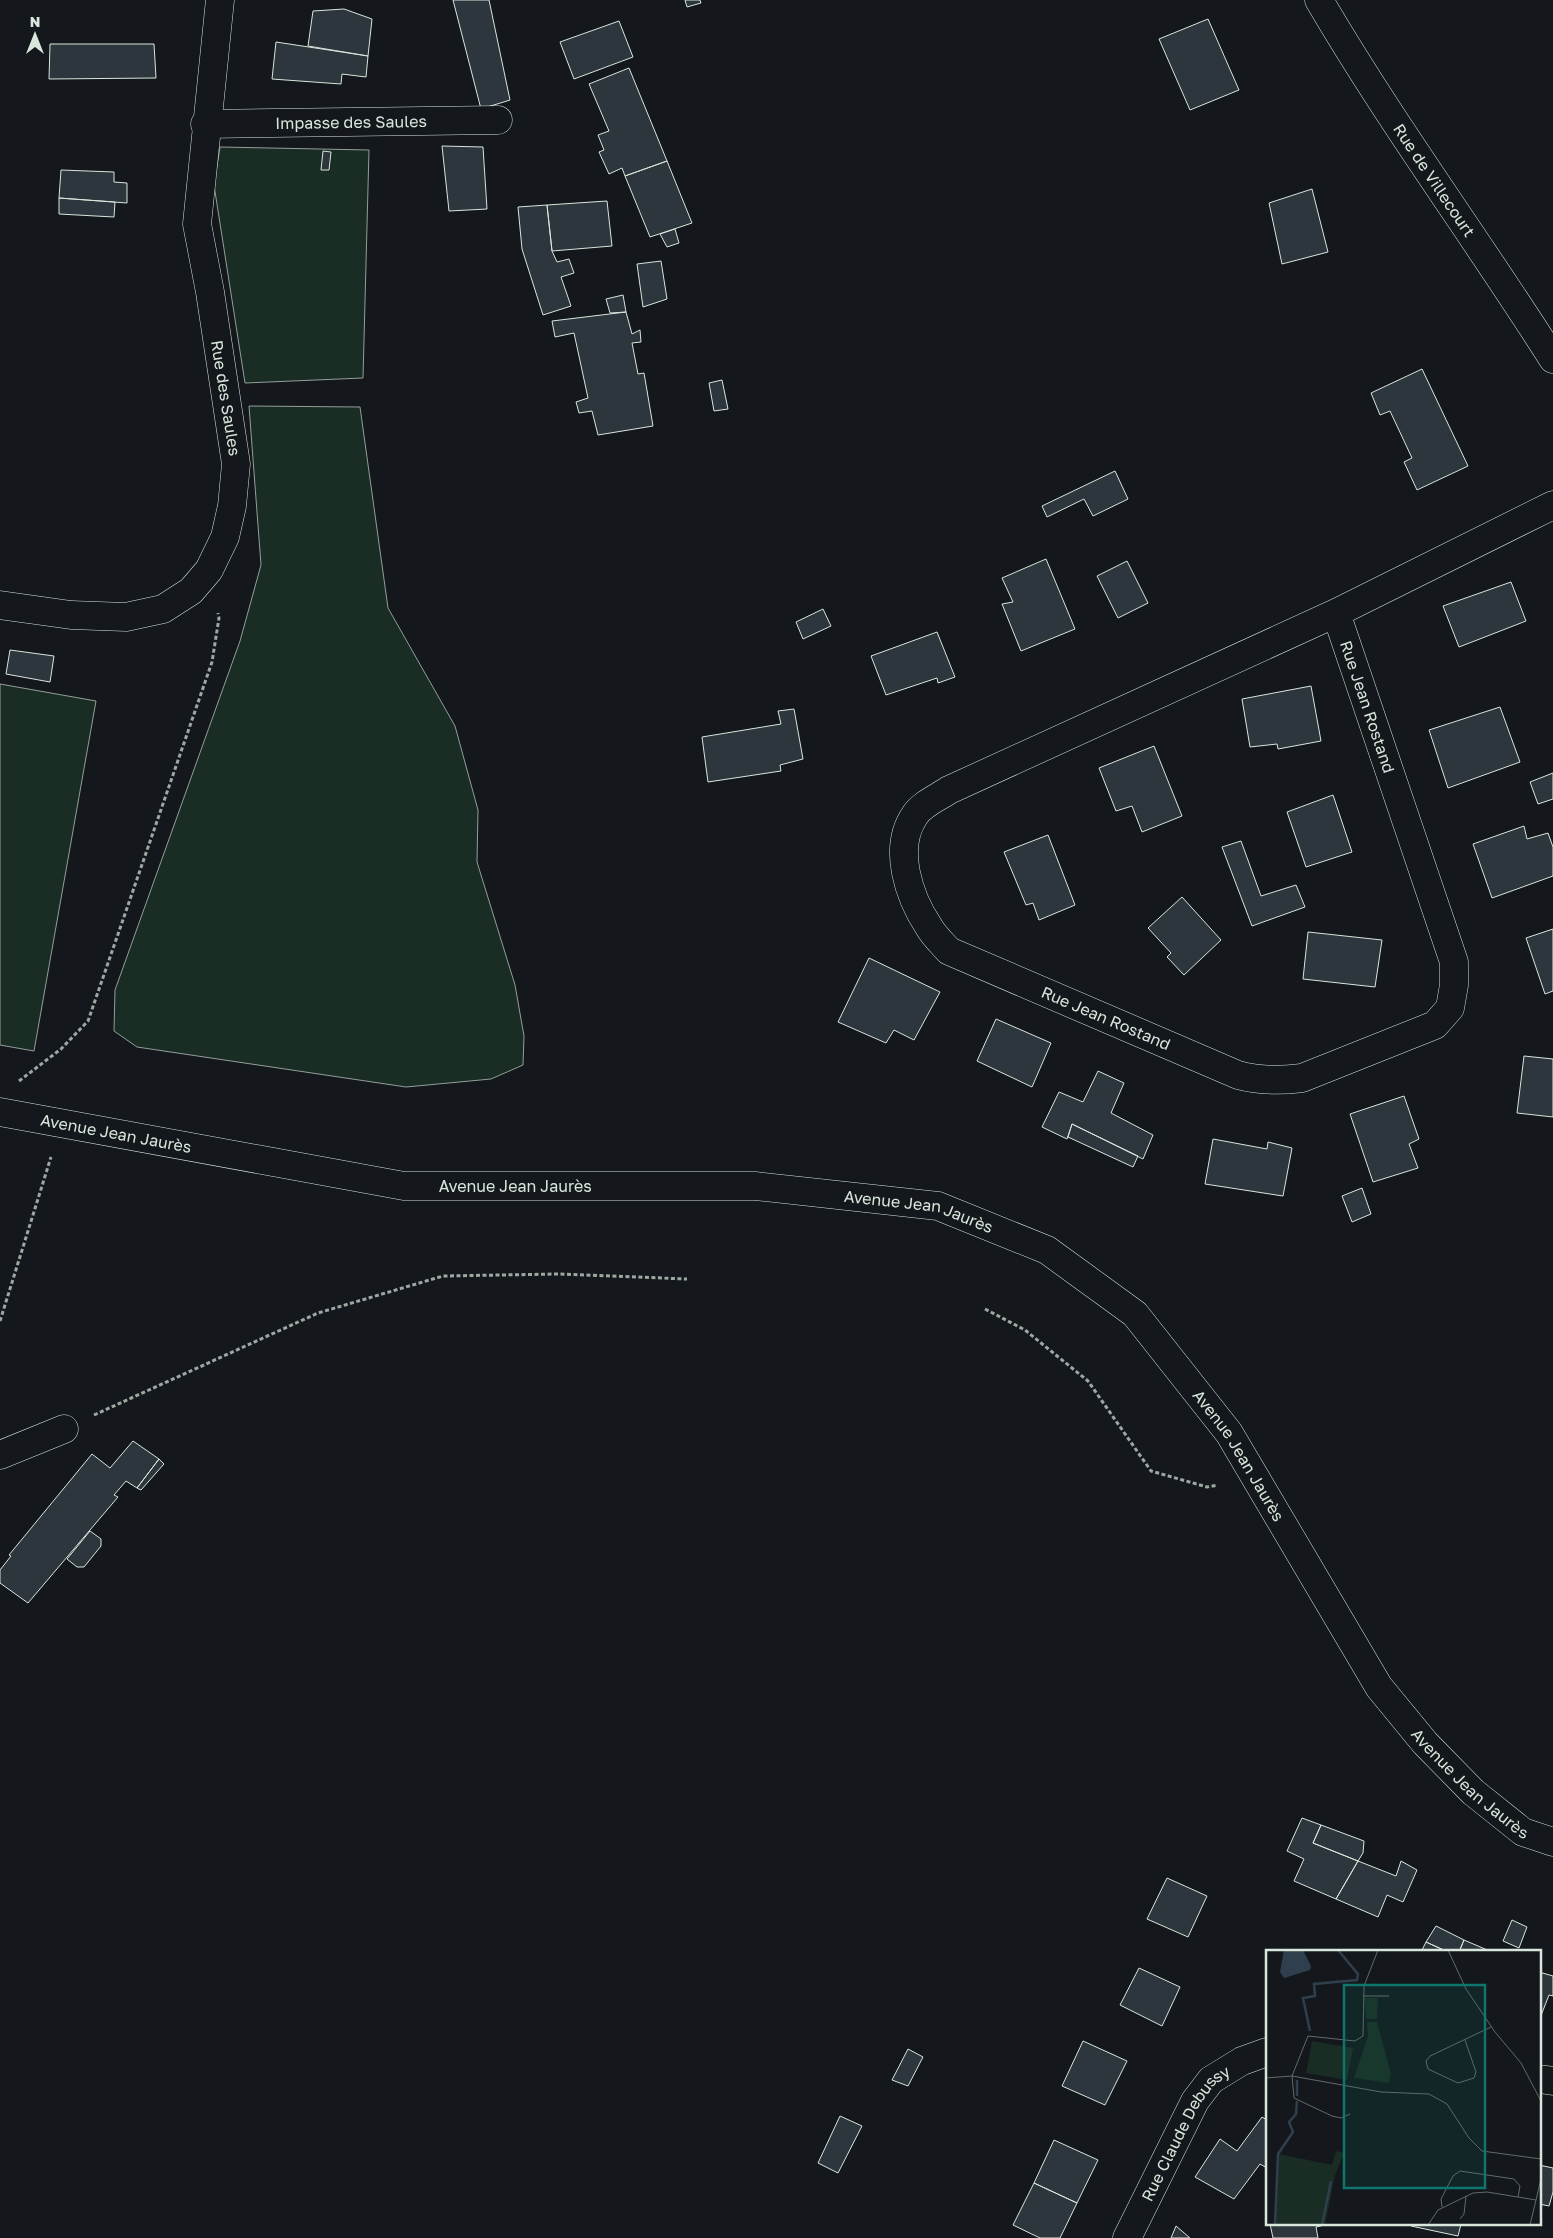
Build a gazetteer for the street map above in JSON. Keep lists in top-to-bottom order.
{
  "streets": {
    "street": [
      "Impasse des Saules",
      "Rue de Villecourt",
      "Rue des Saules",
      "Rue Jean Rostand",
      "Avenue Jean Jaurès",
      "Rue Claude Debussy"
    ]
  },
  "crossings": [
    ["Impasse des Saules", "Rue des Saules"]
  ],
  "north": "top"
}
